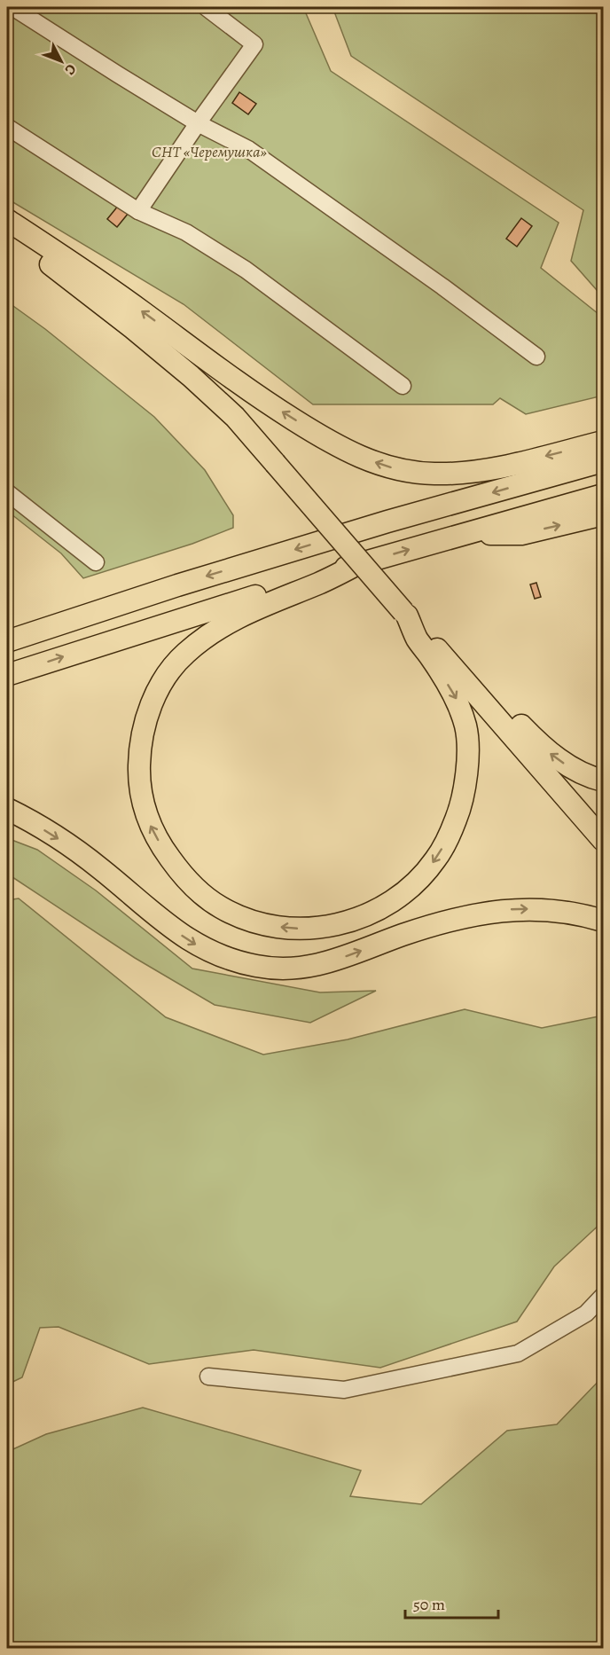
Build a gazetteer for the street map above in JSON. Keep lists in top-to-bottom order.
{
  "parks": ["СНТ «Черемушка»"],
  "scale_bar": "50 m",
  "north": "bottom right"
}
